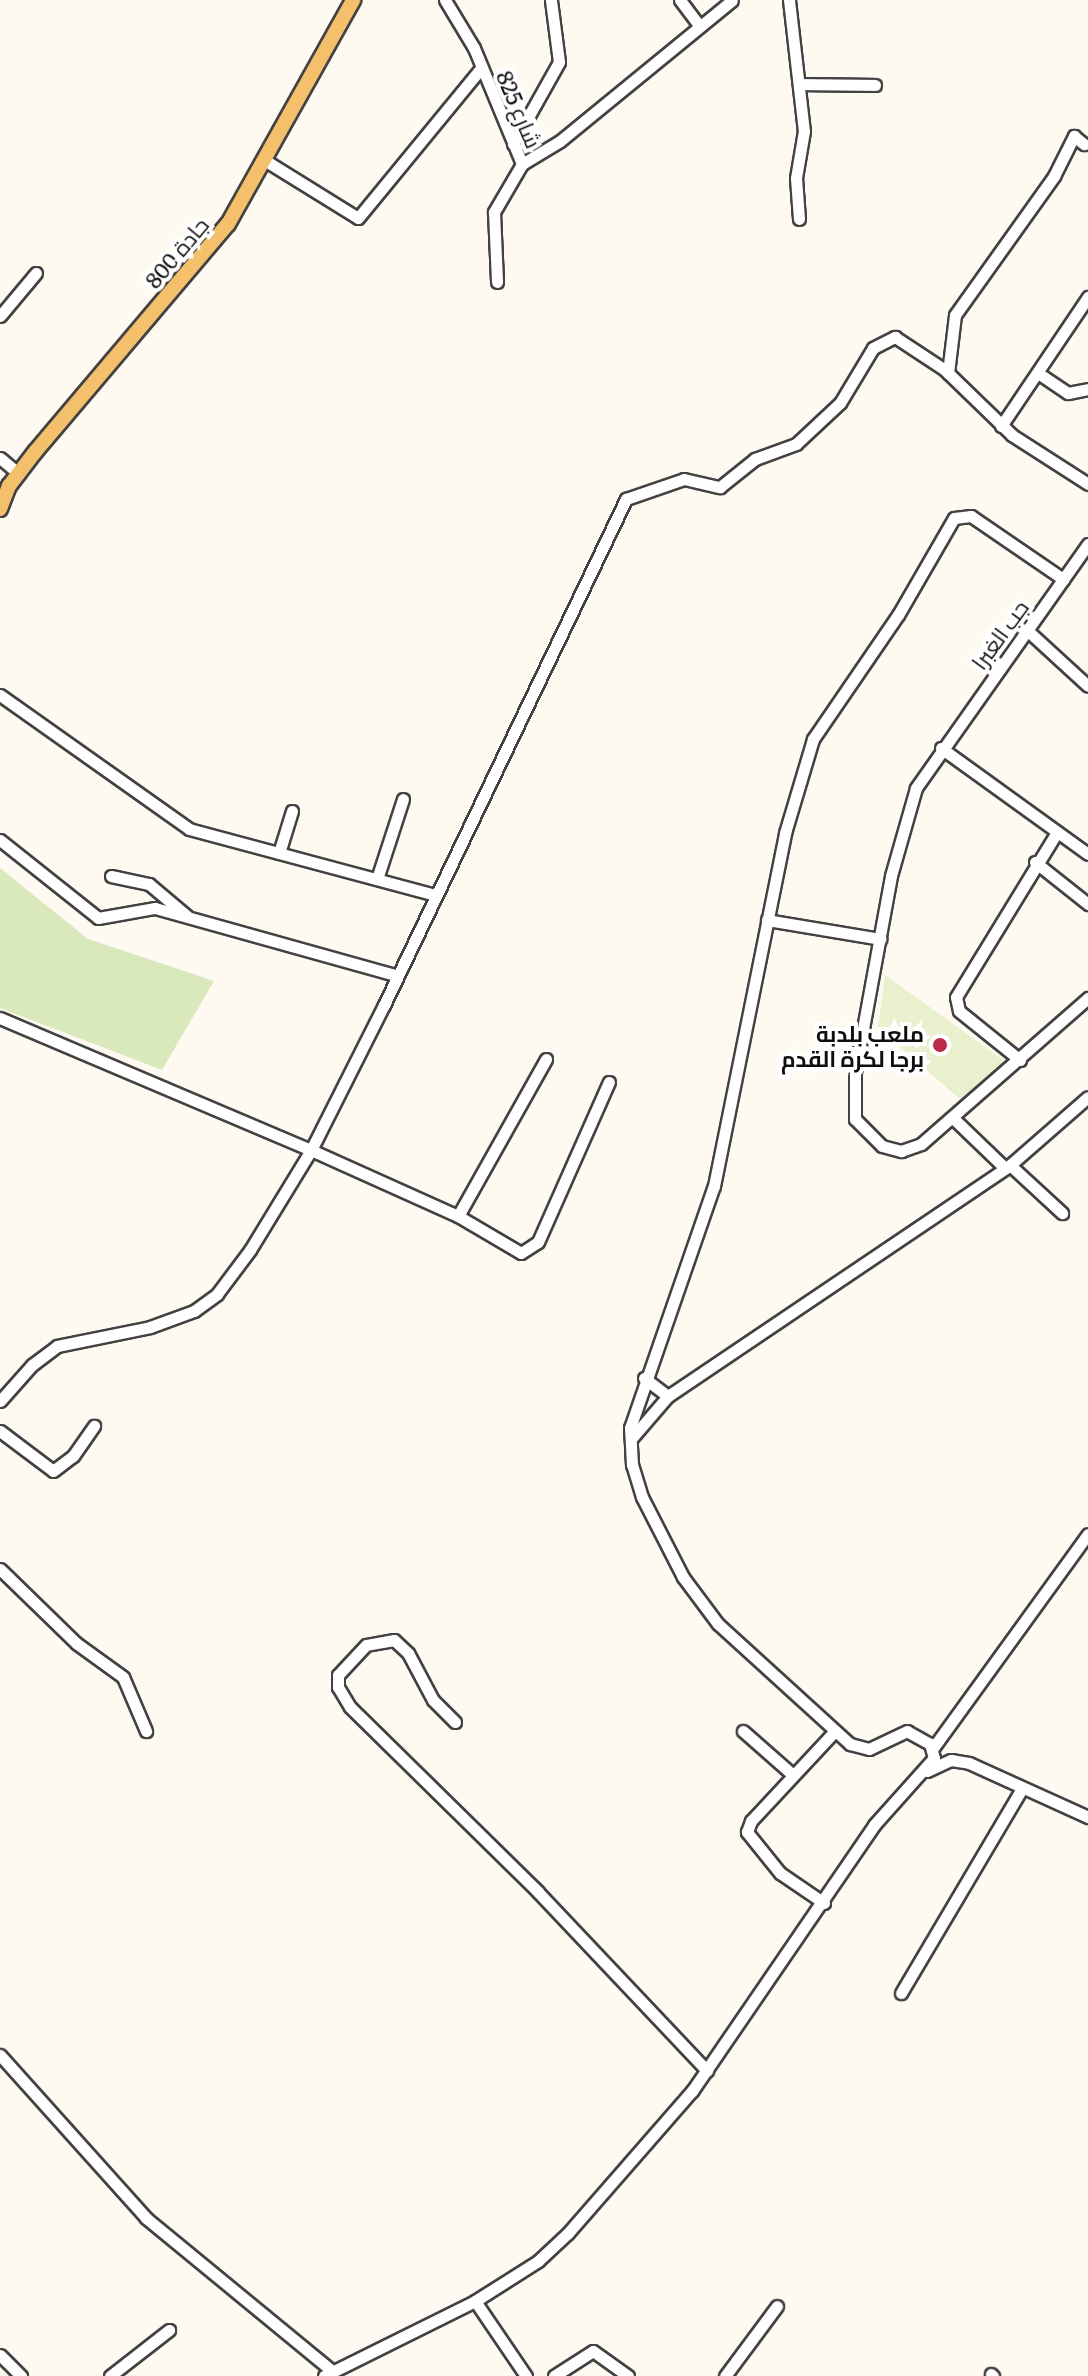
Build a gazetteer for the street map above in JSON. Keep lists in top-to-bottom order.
{
  "streets": {
    "main road": ["جادة 800"],
    "street": ["شارع 825", "جب الغبرا"]
  },
  "places": ["ملعب بلدبة برجا لكرة القدم"]
}
